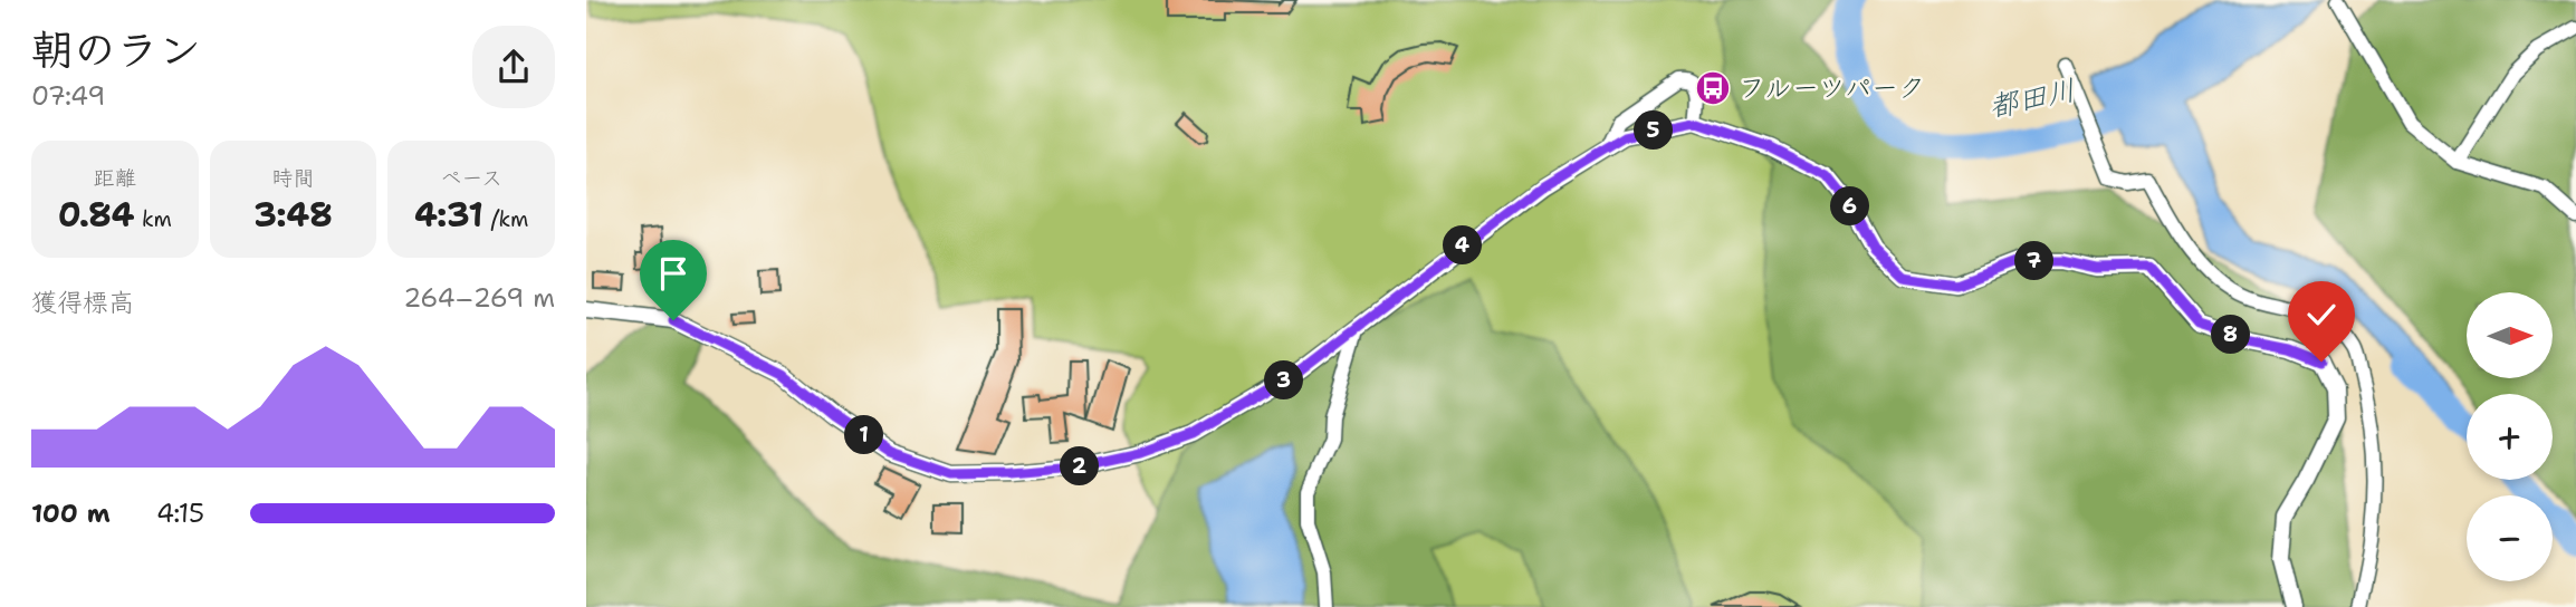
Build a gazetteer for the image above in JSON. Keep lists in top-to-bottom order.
{
  "water": ["都田川"],
  "places": {
    "bus stop": ["フルーツパーク"]
  },
  "north": "right",
  "page": {
    "heading": ["朝のラン", "07:49"],
    "pins": [
      "5",
      "6",
      "4",
      "7",
      "8",
      "3",
      "1",
      "2"
    ],
    "stats": [
      ["距離", "0.84 km"],
      ["時間", "3:48"],
      ["ペース", "4:31 /km"]
    ],
    "chart": ["獲得標高", "264–269 m"],
    "map_buttons": ["+", "−"],
    "list": [
      {
        "name": "100 m",
        "note": "4:15"
      }
    ]
  }
}
